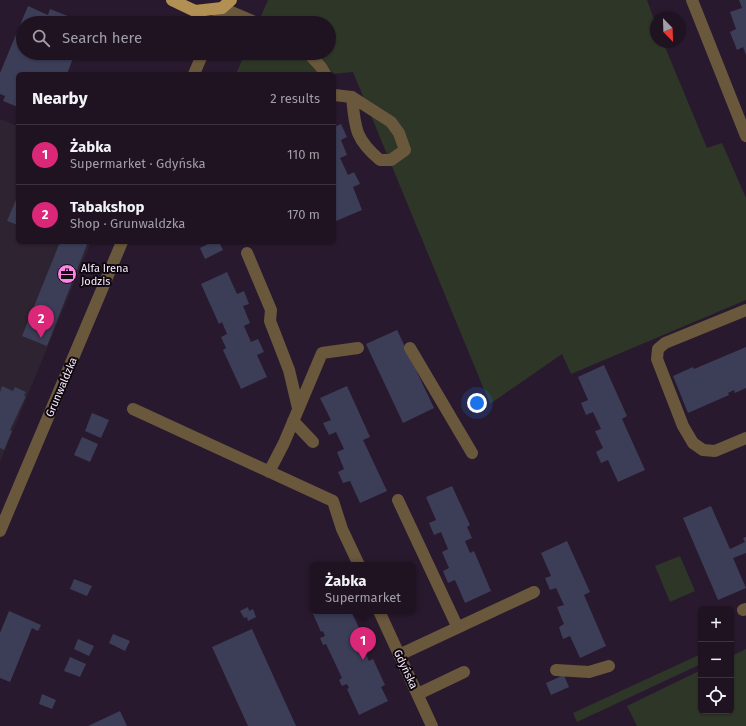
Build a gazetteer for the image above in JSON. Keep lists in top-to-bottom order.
{
  "streets": {
    "street": ["Grunwaldzka", "Gdyńska"]
  },
  "places": {
    "office": ["Alfa Irena Jodzis"]
  },
  "north": "bottom right",
  "page": {
    "search": "Search here",
    "heading": ["Nearby", "2 results"],
    "list": [
      {
        "mark": "1",
        "name": "Żabka",
        "note": "Supermarket · Gdyńska",
        "value": "110 m"
      },
      {
        "mark": "2",
        "name": "Tabakshop",
        "note": "Shop · Grunwaldzka",
        "value": "170 m"
      }
    ],
    "pins": ["2", "1"],
    "popup": ["Żabka", "Supermarket"],
    "map_buttons": ["+", "−"]
  }
}
